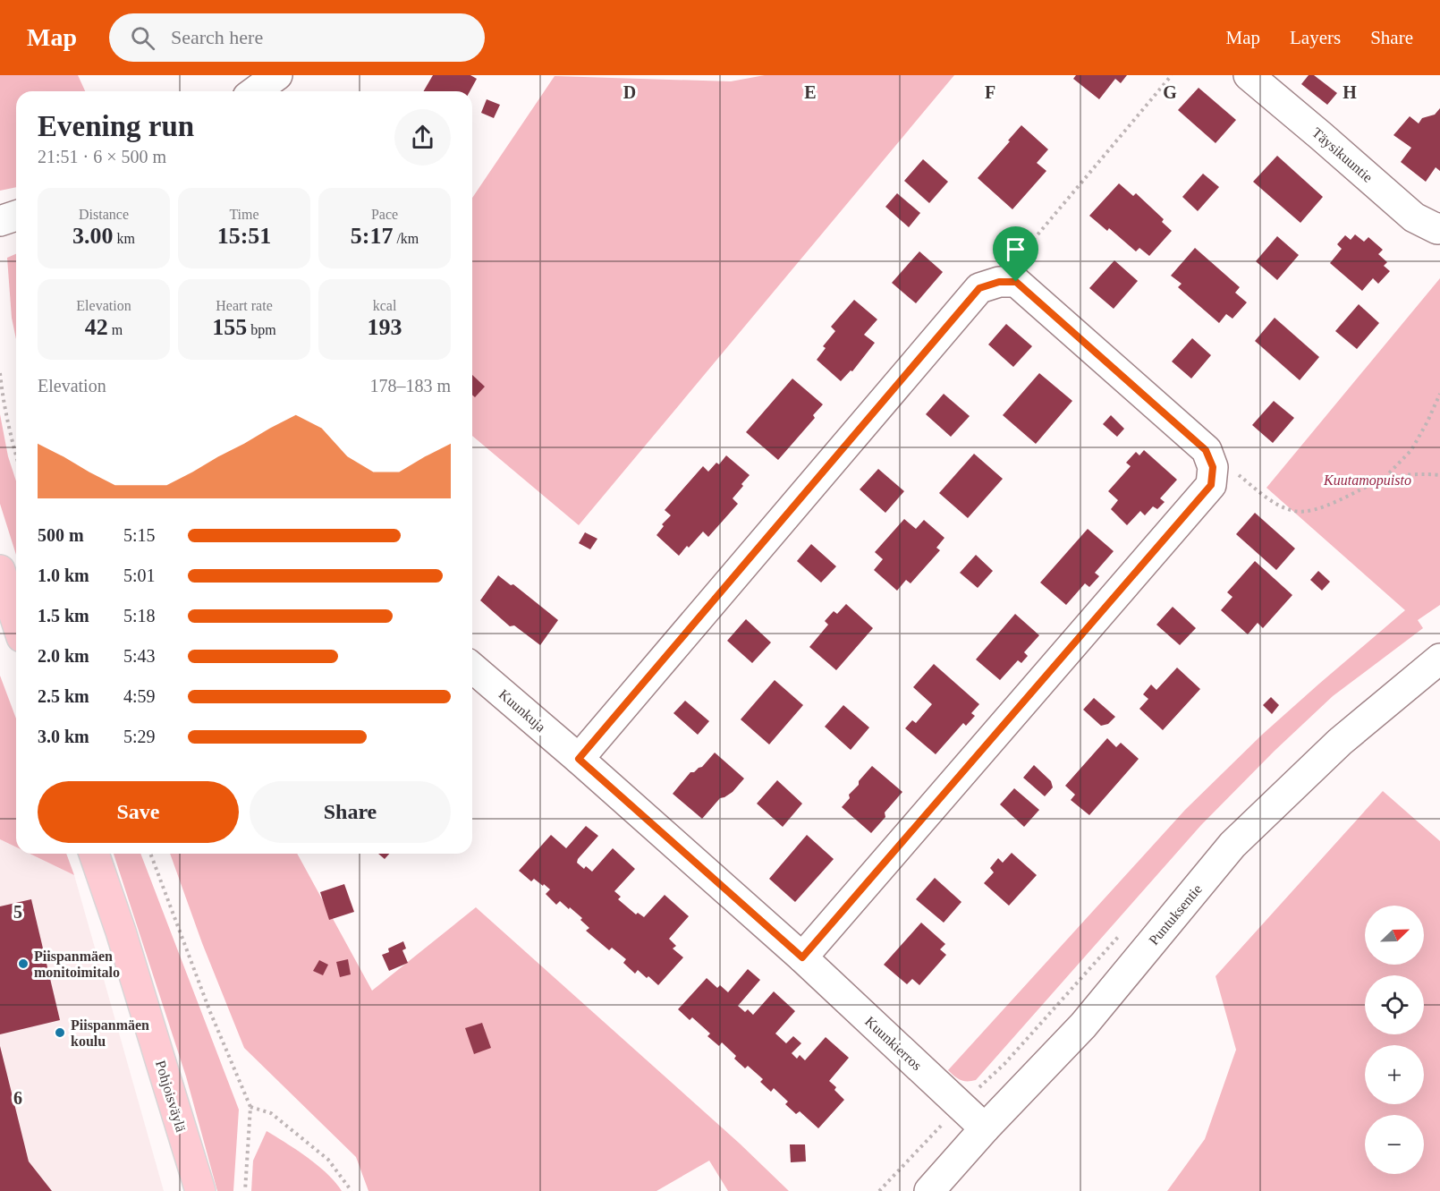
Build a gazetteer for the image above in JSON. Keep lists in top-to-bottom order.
{
  "streets": {
    "main road": ["Pohjoisväylä"],
    "street": [
      "Täysikuuntie",
      "Kuunkuja",
      "Puntuksentie",
      "Kuunkierros"
    ]
  },
  "crossings": [
    ["Kuunkuja", "Kuunkierros"],
    ["Puntuksentie", "Kuunkierros"]
  ],
  "parks": ["Kuutamopuisto"],
  "places": ["Piispanmäen monitoimitalo", "Piispanmäen koulu"],
  "north": "top right",
  "page": {
    "header": "Map",
    "search": "Search here",
    "nav": ["Map", "Layers", "Share"],
    "heading": ["Evening run", "21:51 · 6 × 500 m"],
    "stats": [
      ["Distance", "3.00 km"],
      ["Time", "15:51"],
      ["Pace", "5:17 /km"],
      ["Elevation", "42 m"],
      ["Heart rate", "155 bpm"],
      ["kcal", "193"]
    ],
    "chart": ["Elevation", "178–183 m"],
    "list": [
      {
        "name": "500 m",
        "note": "5:15"
      },
      {
        "name": "1.0 km",
        "note": "5:01"
      },
      {
        "name": "1.5 km",
        "note": "5:18"
      },
      {
        "name": "2.0 km",
        "note": "5:43"
      },
      {
        "name": "2.5 km",
        "note": "4:59"
      },
      {
        "name": "3.0 km",
        "note": "5:29"
      }
    ],
    "buttons": ["Save", "Share"],
    "map_buttons": ["+", "−"]
  },
  "grid": {
    "columns": [
      "D",
      "E",
      "F",
      "G",
      "H"
    ],
    "rows": ["5", "6"]
  }
}
